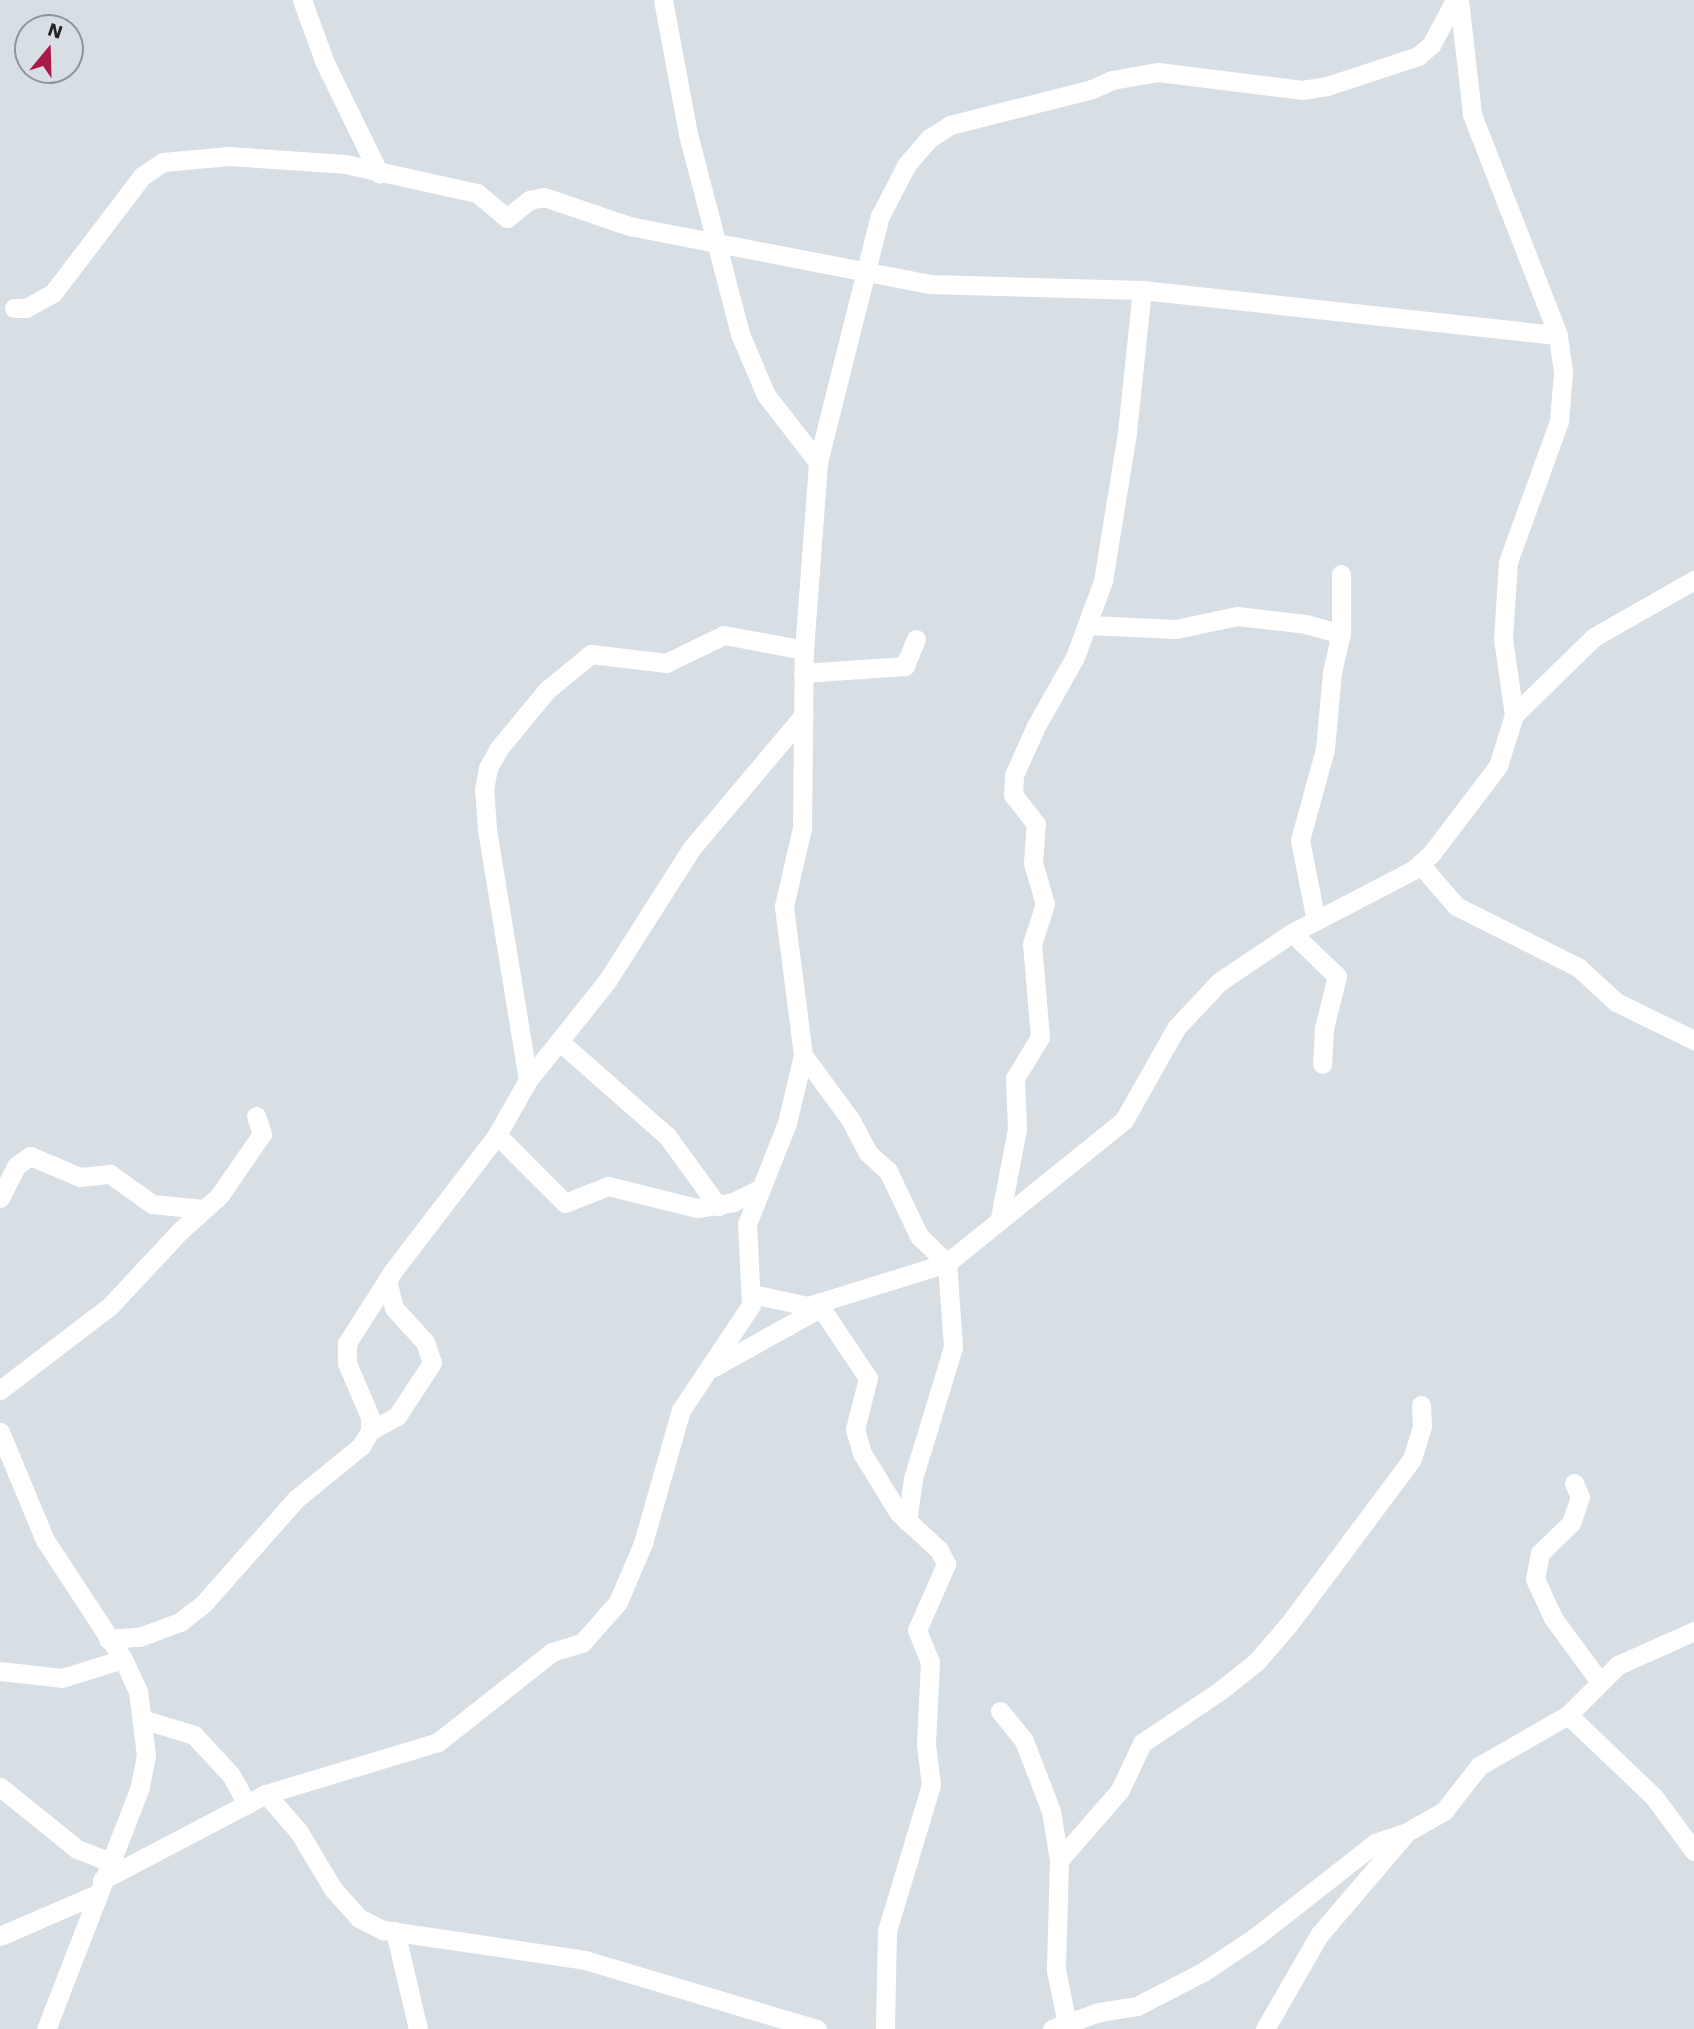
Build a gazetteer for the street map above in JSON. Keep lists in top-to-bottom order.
{
  "north": "top"
}
